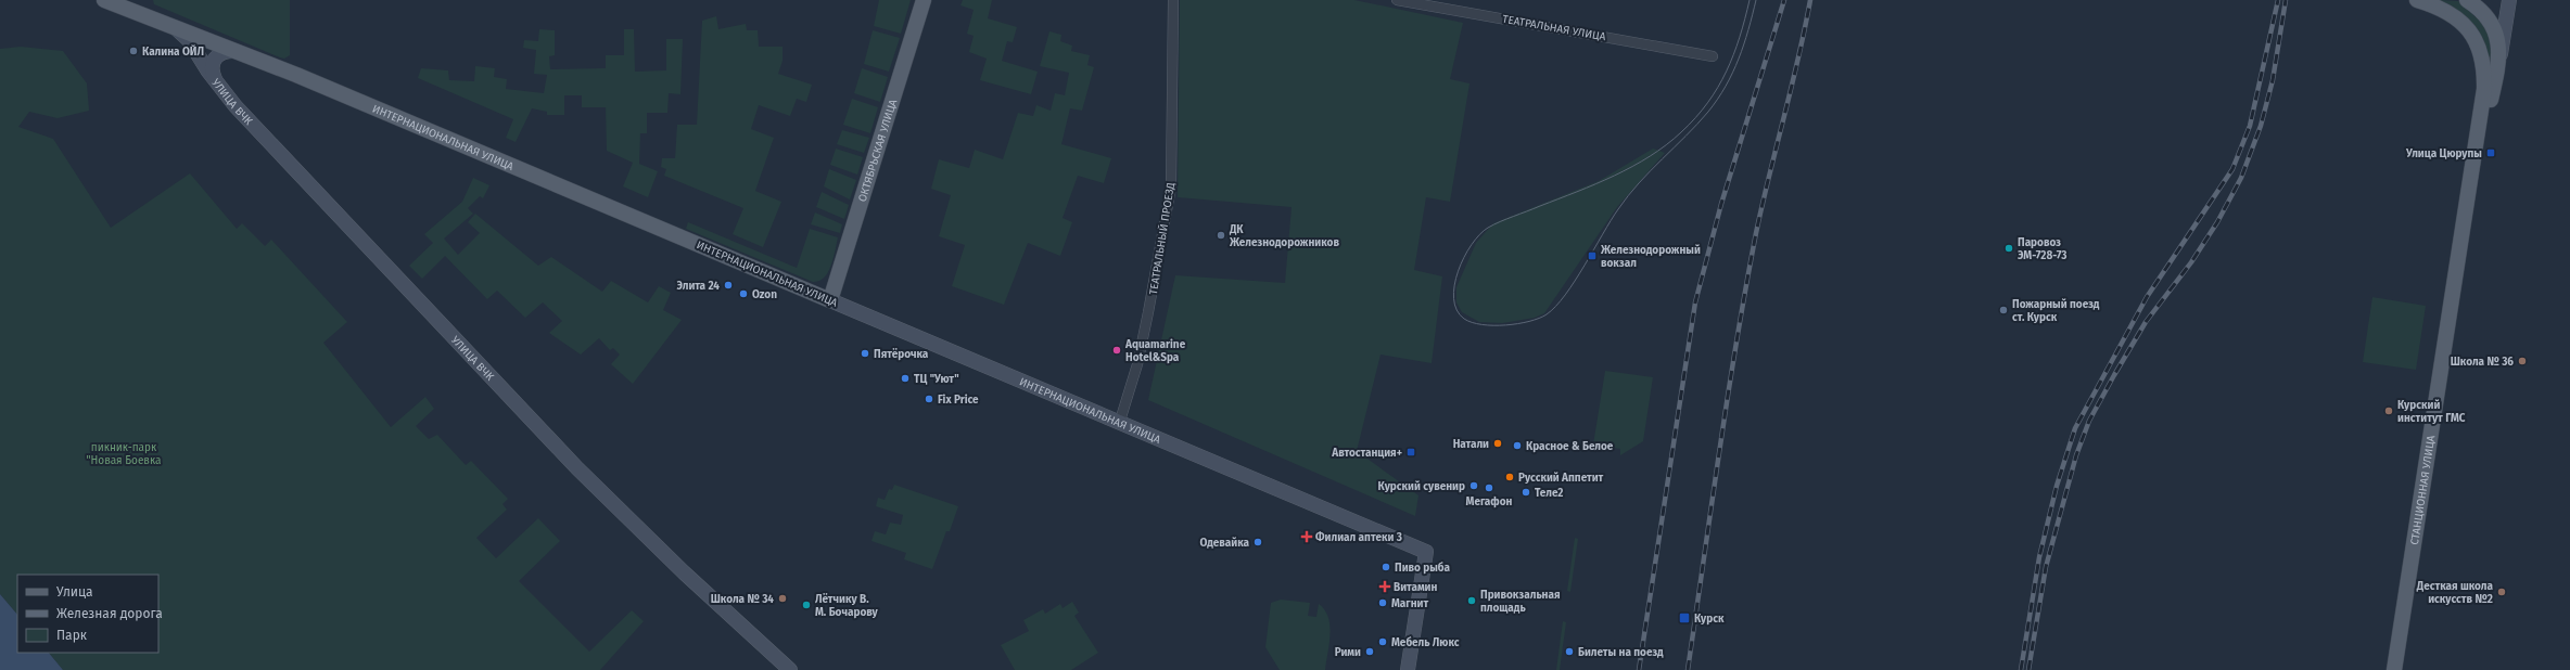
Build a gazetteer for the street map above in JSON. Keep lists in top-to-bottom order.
{
  "streets": {
    "main road": [
      "УЛИЦА ВЧК",
      "ИНТЕРНАЦИОНАЛЬНАЯ УЛИЦА",
      "ОКТЯБРЬСКАЯ УЛИЦА",
      "СТАНЦИОННАЯ УЛИЦА"
    ],
    "street": ["ТЕАТРАЛЬНАЯ УЛИЦА", "ТЕАТРАЛЬНЫЙ ПРОЕЗД"]
  },
  "crossings": [
    ["УЛИЦА ВЧК", "ИНТЕРНАЦИОНАЛЬНАЯ УЛИЦА"],
    ["ИНТЕРНАЦИОНАЛЬНАЯ УЛИЦА", "ОКТЯБРЬСКАЯ УЛИЦА"],
    ["ИНТЕРНАЦИОНАЛЬНАЯ УЛИЦА", "ТЕАТРАЛЬНЫЙ ПРОЕЗД"]
  ],
  "parks": ["пикник-парк \"Новая Боевка"],
  "places": {
    "other": [
      "Калина ОЙЛ",
      "ДК Железнодорожников",
      "Паровоз ЭМ-728-73",
      "Элита 24",
      "Ozon",
      "Пожарный поезд ст. Курск",
      "Aquamarine Hotel&Spa",
      "Пятёрочка",
      "Школа № 36",
      "ТЦ \"Уют\"",
      "Fix Price",
      "Курский институт ГМС",
      "Натали",
      "Красное & Белое",
      "Русский Аппетит",
      "Курский сувенир",
      "Мегафон",
      "Теле2",
      "Одевайка",
      "Пиво рыба",
      "Десткая школа искусств №2",
      "Школа № 34",
      "Привокзальная площадь",
      "Магнит",
      "Лётчику В. М. Бочарову",
      "Мебель Люкс",
      "Рими",
      "Билеты на поезд"
    ],
    "transit": [
      "Улица Цюрупы",
      "Железнодорожный вокзал",
      "Автостанция+",
      "Курск"
    ],
    "health": ["Филиал аптеки 3", "Витамин"]
  },
  "legend": ["Улица", "Железная дорога", "Парк"]
}
